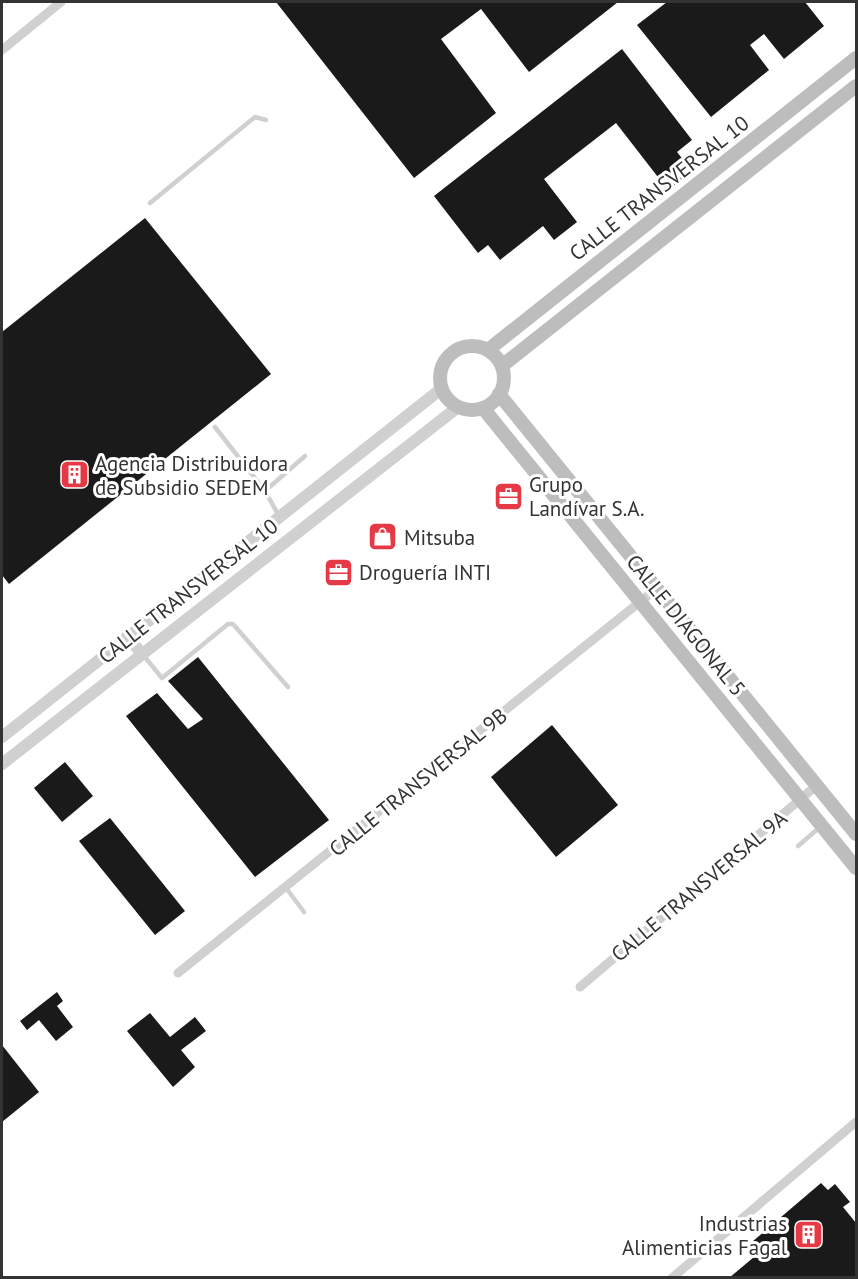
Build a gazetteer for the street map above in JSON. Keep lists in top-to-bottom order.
{
  "streets": {
    "main road": ["CALLE TRANSVERSAL 10", "CALLE DIAGONAL 5"],
    "street": ["CALLE TRANSVERSAL 9B", "CALLE TRANSVERSAL 9A"]
  },
  "crossings": [
    ["CALLE TRANSVERSAL 10", "CALLE DIAGONAL 5"],
    ["CALLE DIAGONAL 5", "CALLE TRANSVERSAL 9B"],
    ["CALLE DIAGONAL 5", "CALLE TRANSVERSAL 9A"]
  ],
  "places": {
    "building": ["Agencia Distribuidora de Subsidio SEDEM", "Industrias Alimenticias Fagal"],
    "office": ["Grupo Landívar S.A.", "Droguería INTI"],
    "shop": ["Mitsuba"]
  }
}
